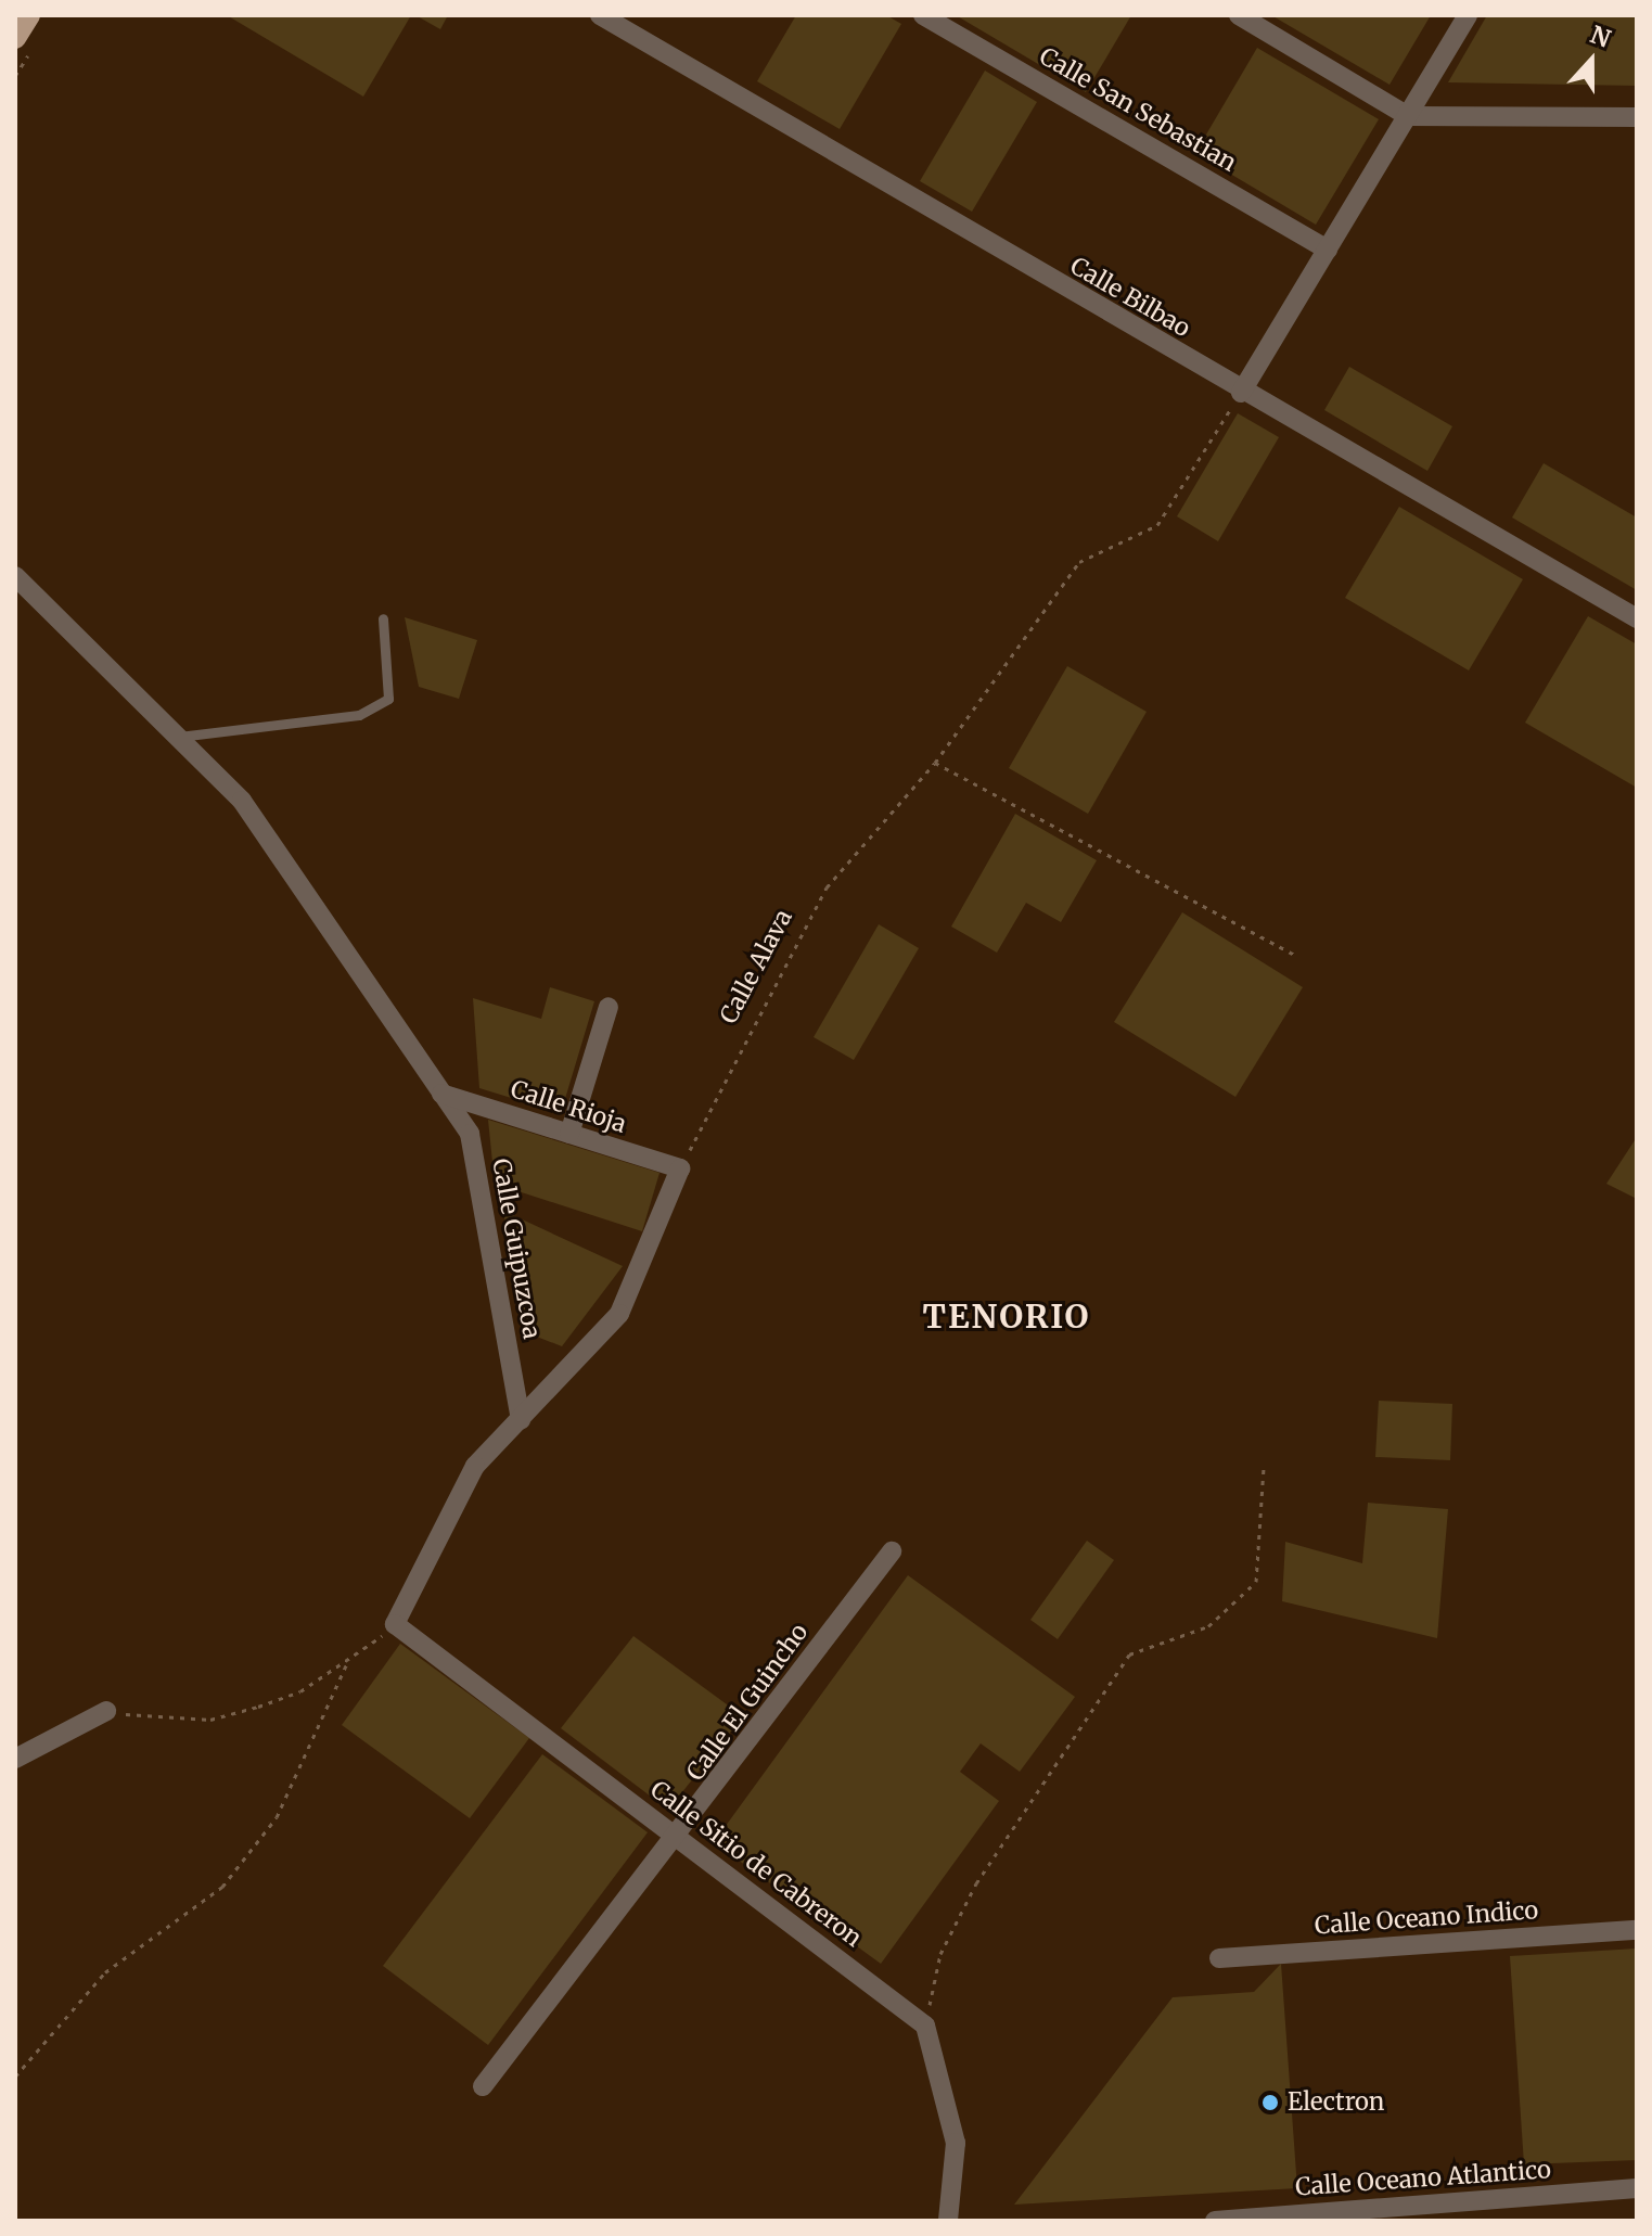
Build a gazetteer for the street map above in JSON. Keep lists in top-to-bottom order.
{
  "streets": {
    "street": [
      "Calle San Sebastian",
      "Calle Bilbao",
      "Calle Rioja",
      "Calle Guipuzcoa",
      "Calle El Guincho",
      "Calle Sitio de Cabreron",
      "Calle Oceano Indico",
      "Calle Oceano Atlantico"
    ],
    "path": ["Calle Alava"]
  },
  "crossings": [
    ["Calle Bilbao", "Calle Alava"],
    ["Calle Alava", "Calle Rioja"],
    ["Calle Rioja", "Calle Guipuzcoa"],
    ["Calle El Guincho", "Calle Sitio de Cabreron"]
  ],
  "districts": ["TENORIO"],
  "places": ["Electron"],
  "north": "top"
}
